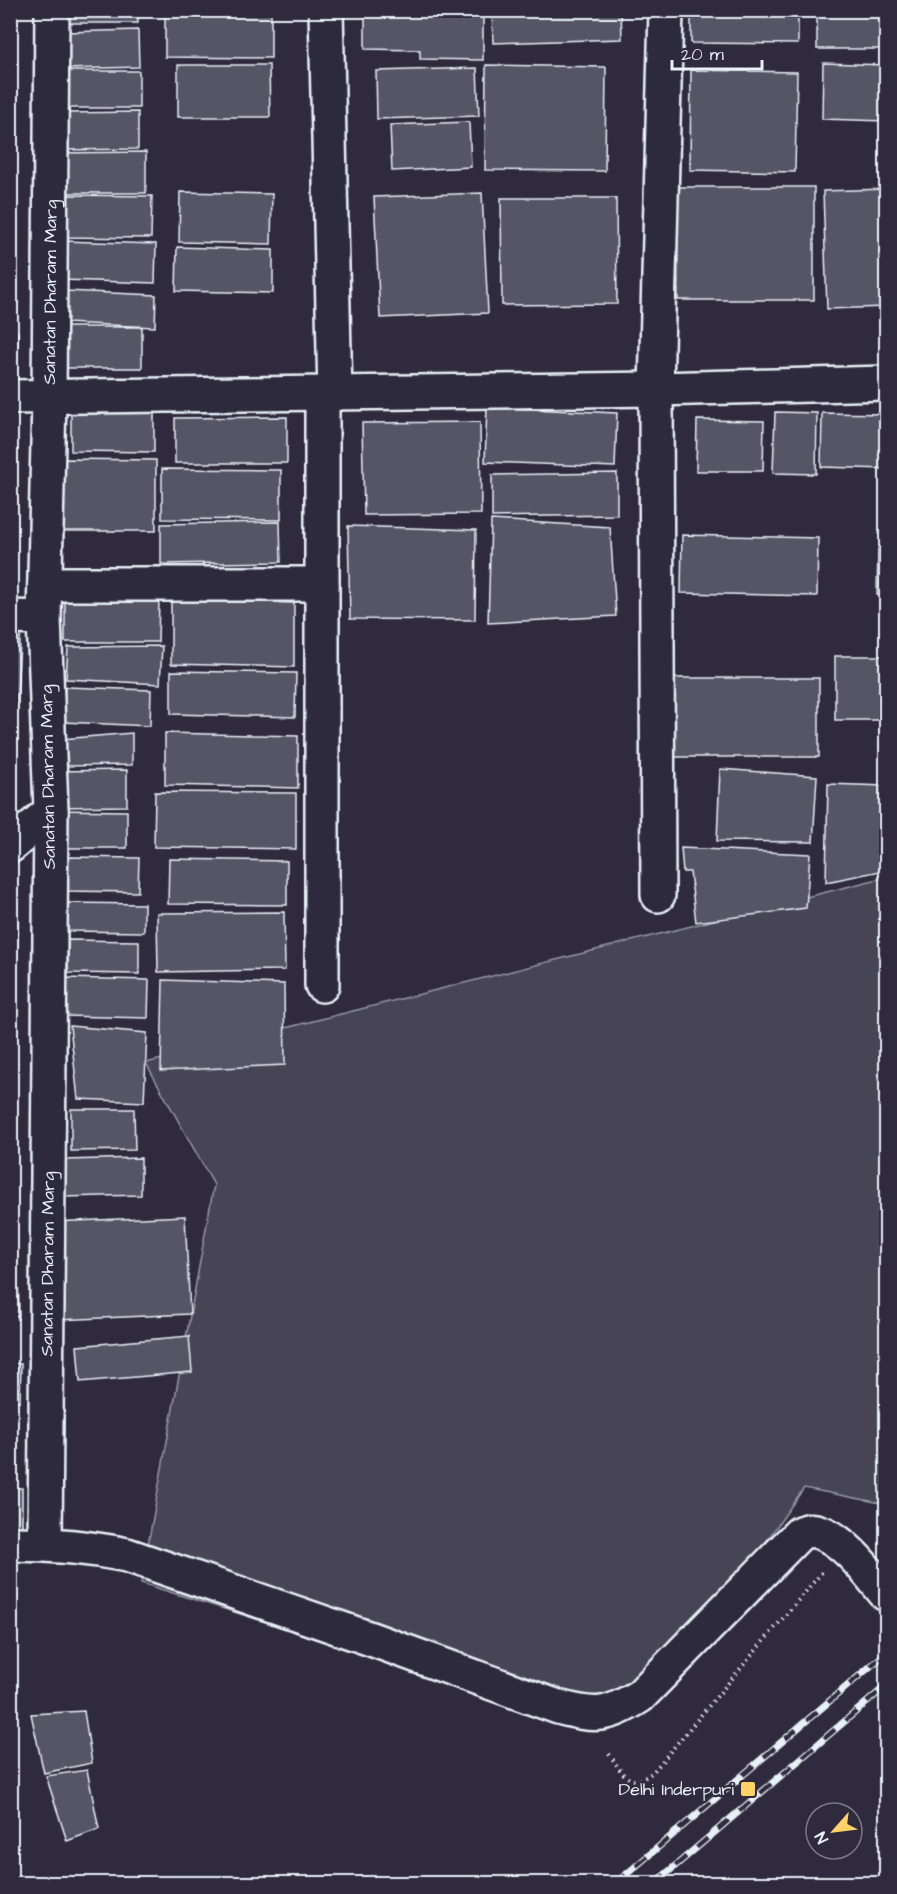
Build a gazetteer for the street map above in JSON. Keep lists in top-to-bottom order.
{
  "streets": {
    "street": ["Sanatan Dharam Marg"]
  },
  "places": {
    "transit": ["Delhi Inderpuri"]
  },
  "scale_bar": "20 m",
  "north": "bottom left"
}
